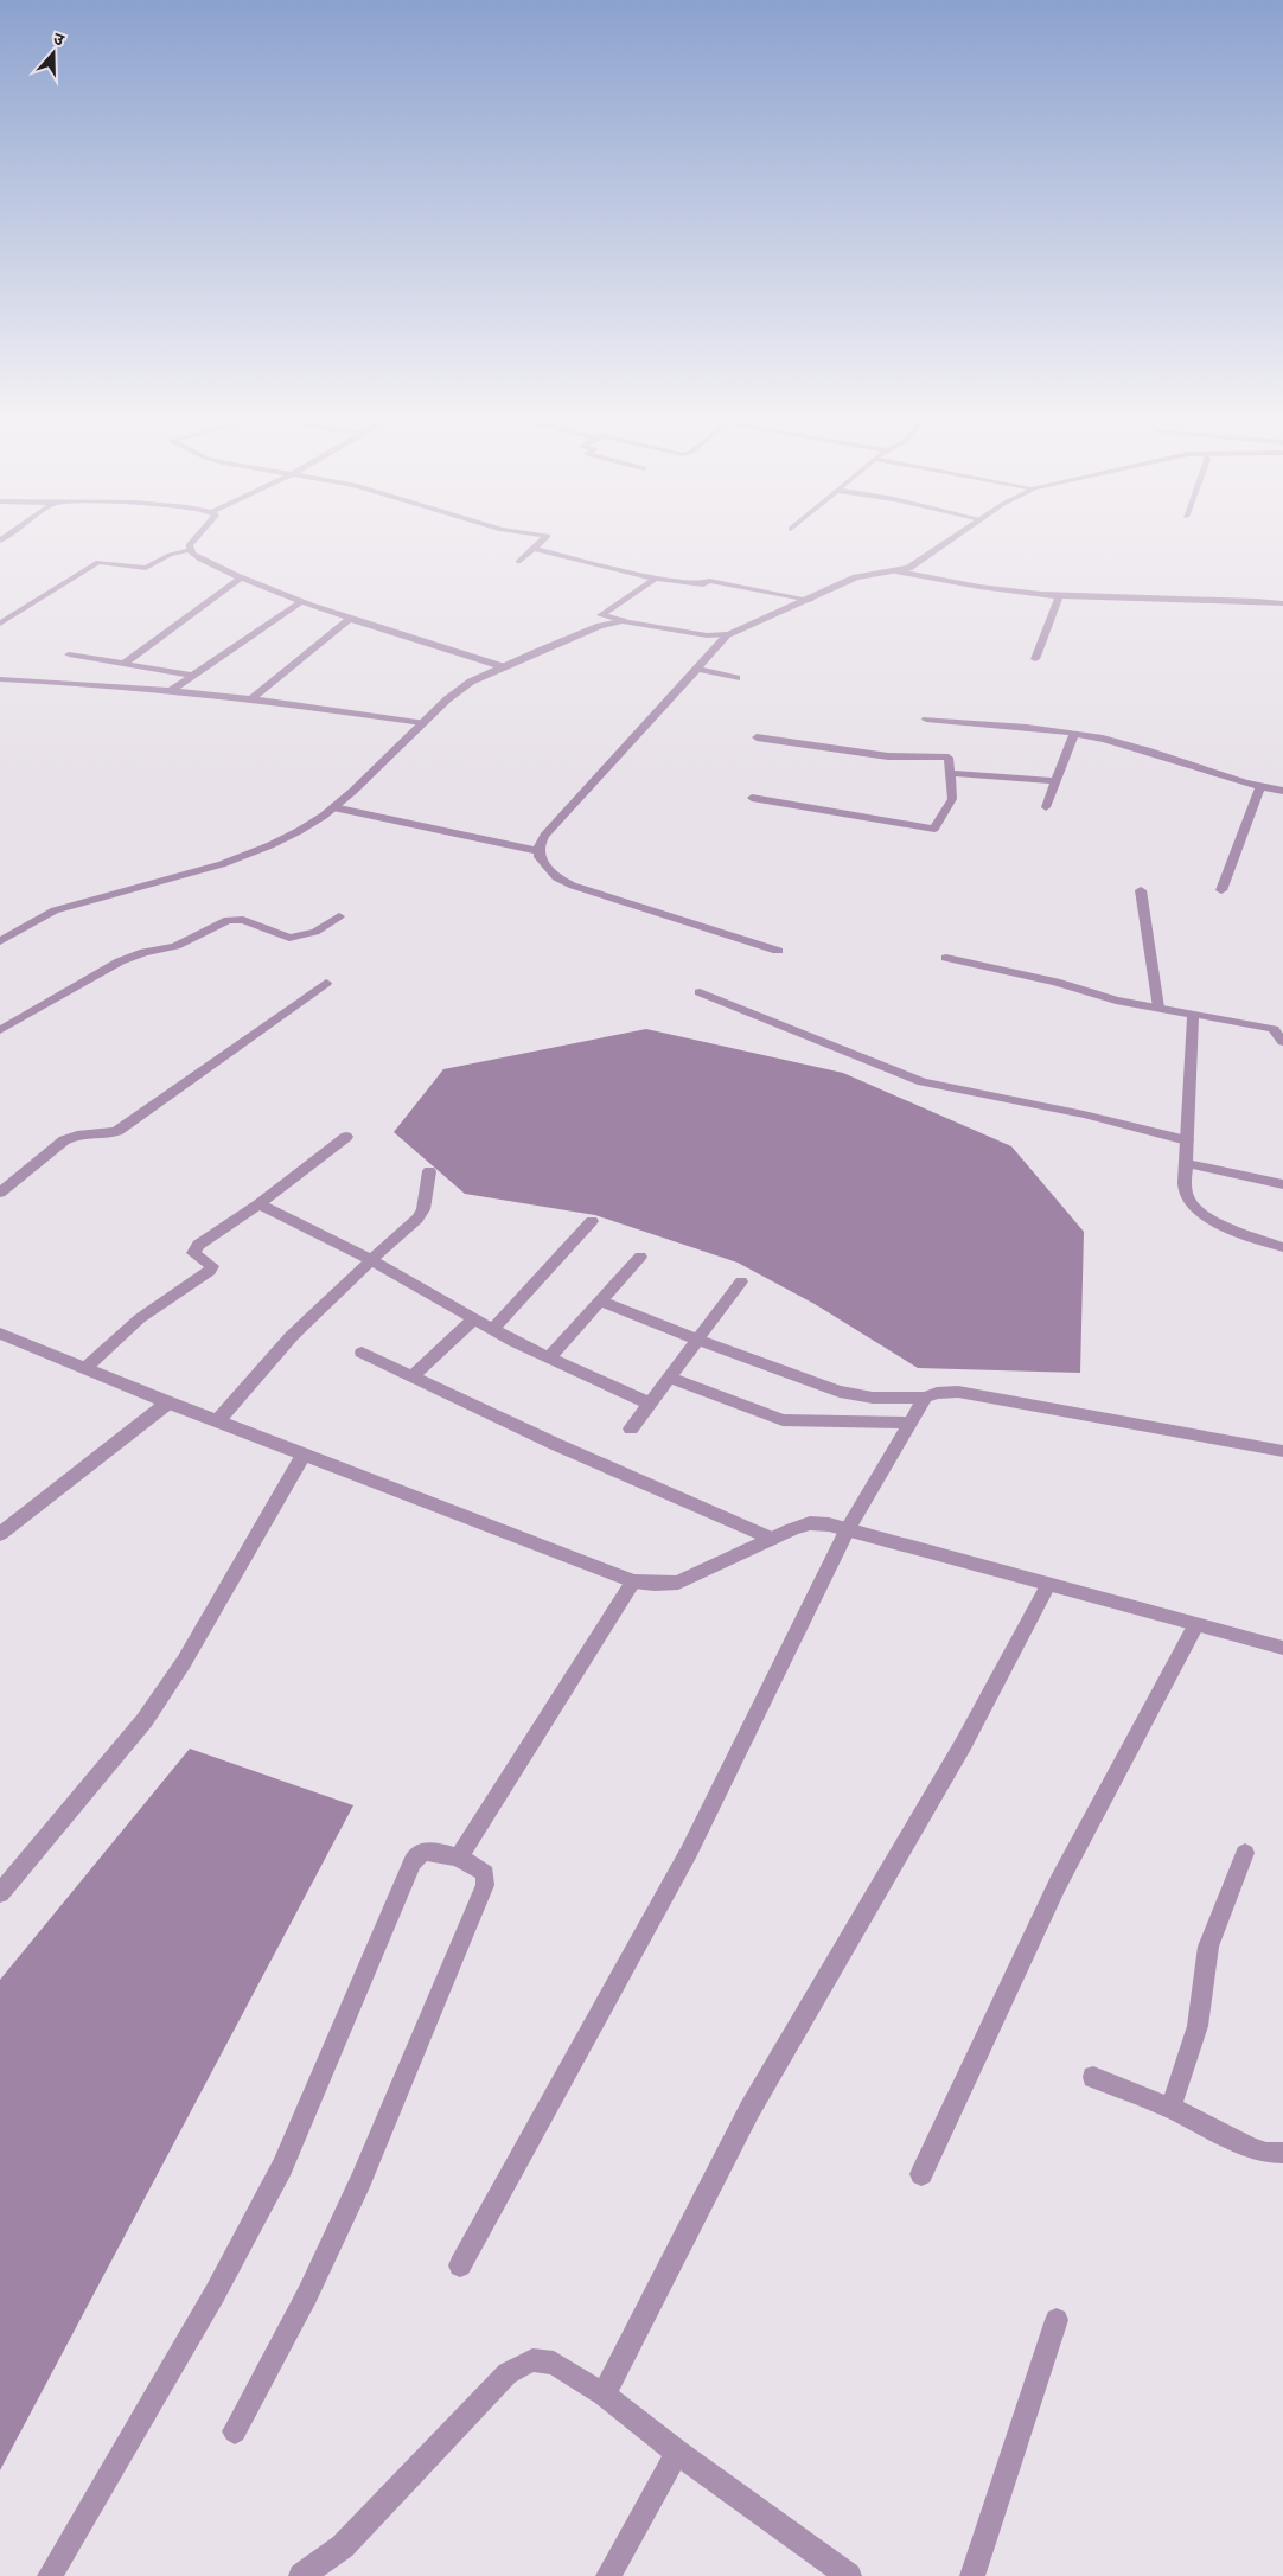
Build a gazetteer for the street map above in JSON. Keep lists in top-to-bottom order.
{
  "north": "top"
}
